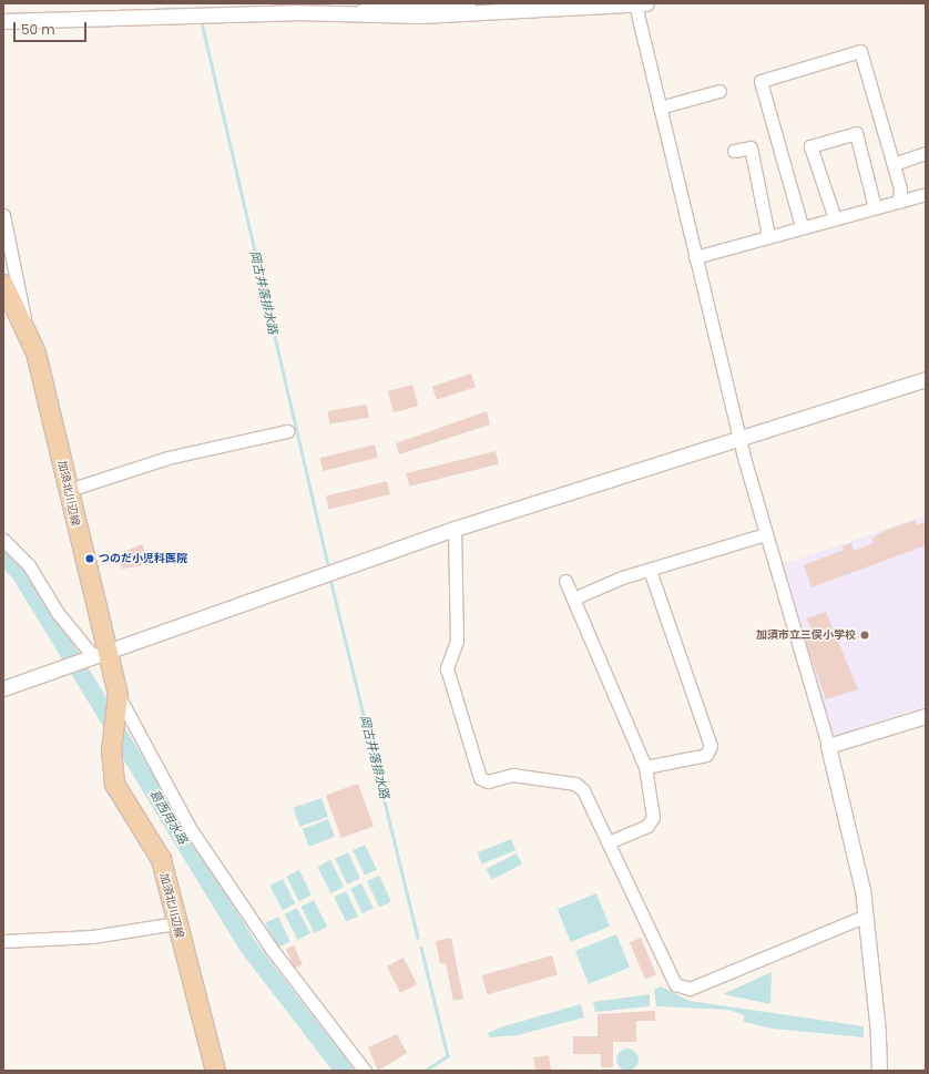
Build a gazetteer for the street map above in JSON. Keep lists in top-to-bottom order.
{
  "streets": {
    "main road": ["加須北川辺線"]
  },
  "water": ["岡古井落排水路", "葛西用水路"],
  "places": ["つのだ小児科医院", "加須市立三俣小学校"],
  "scale_bar": "50 m"
}
